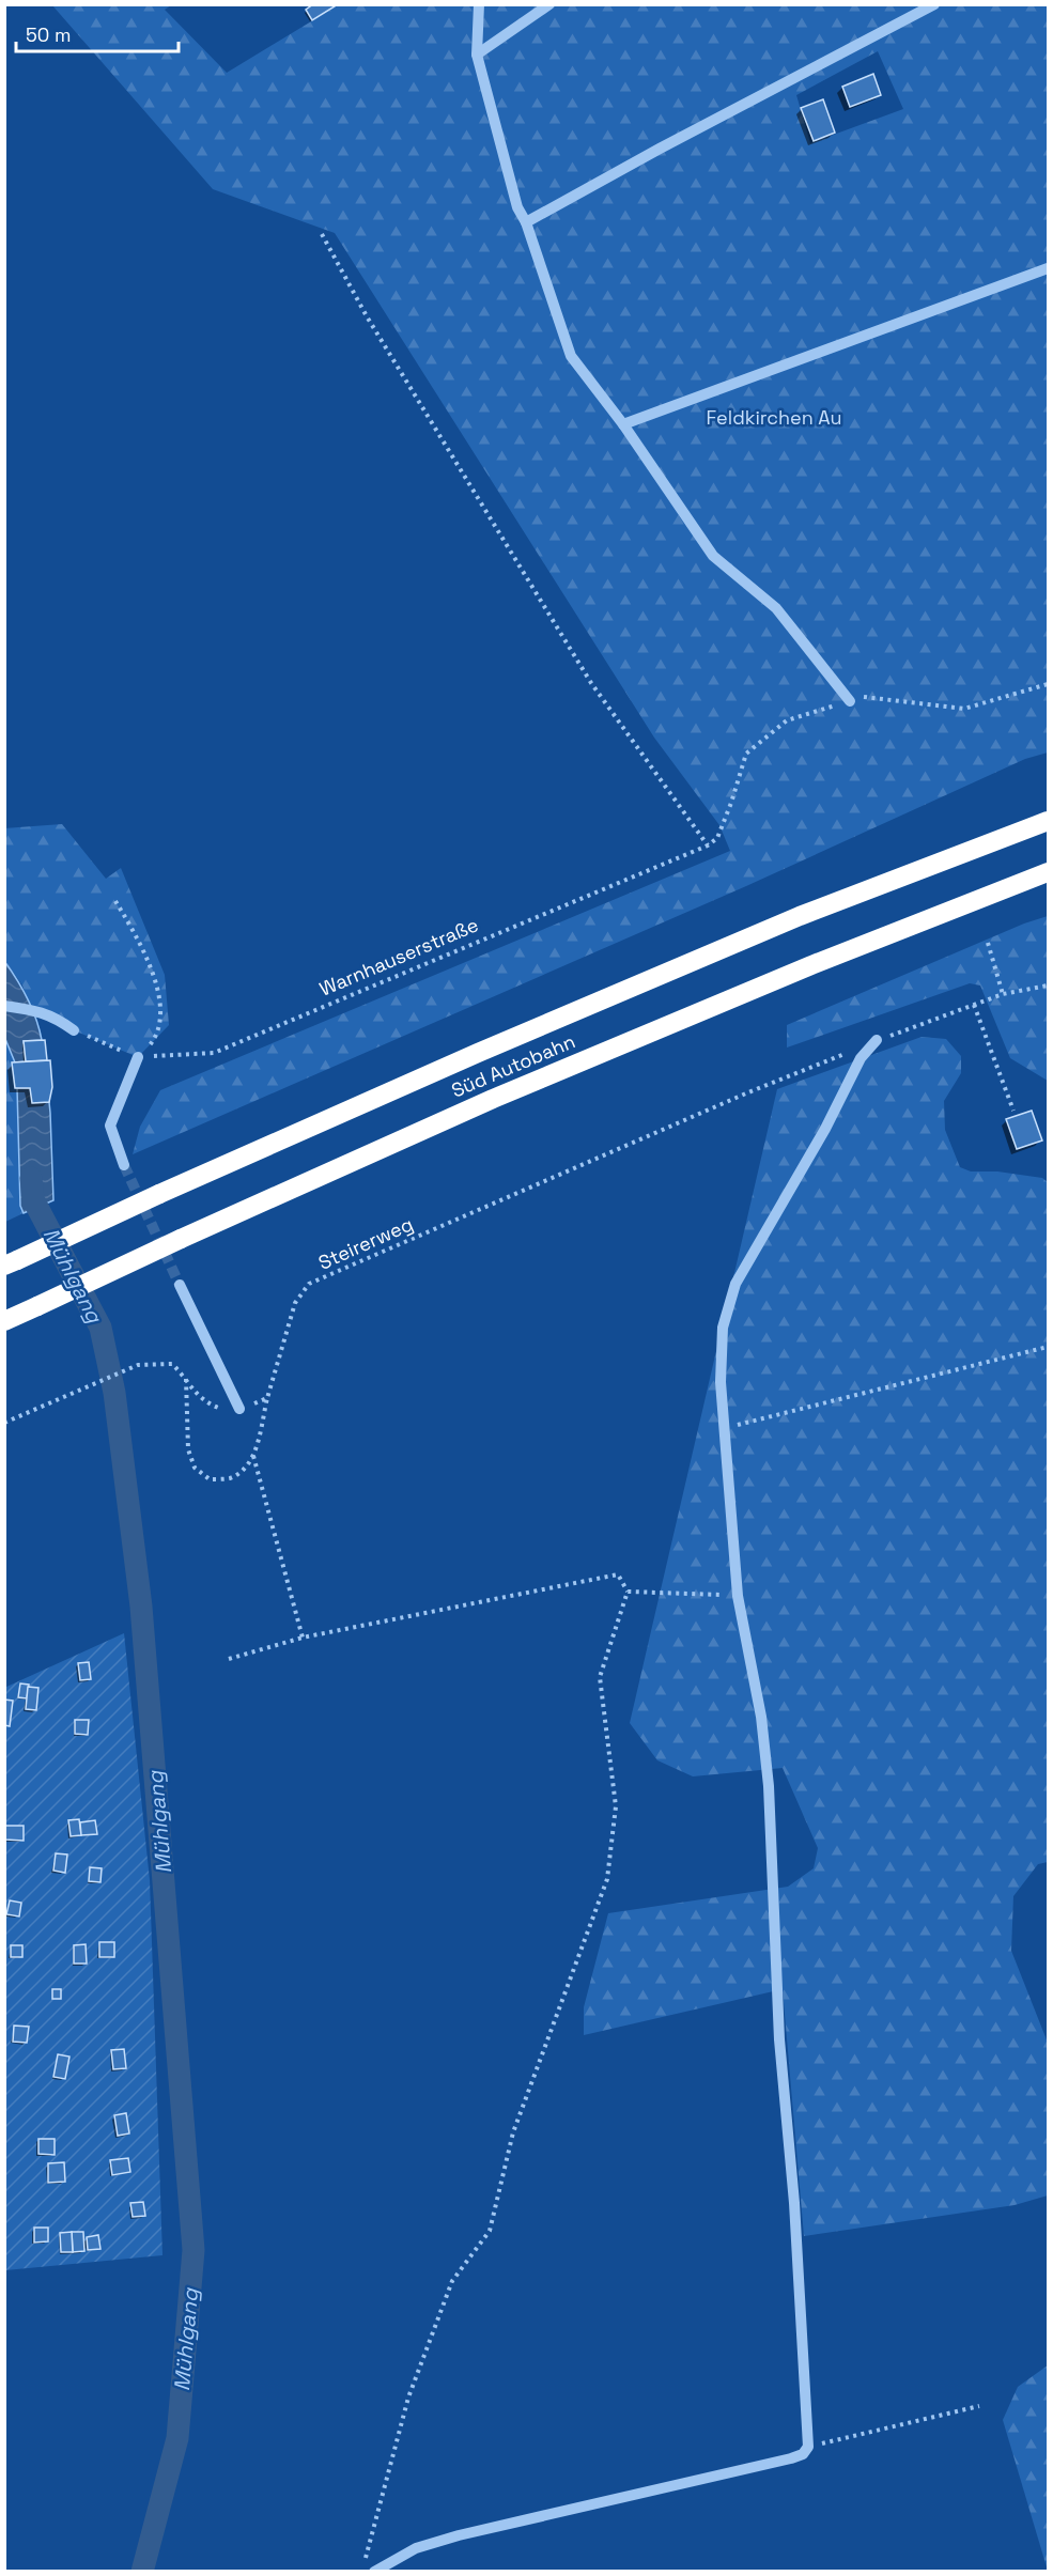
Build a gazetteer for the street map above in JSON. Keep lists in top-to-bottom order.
{
  "streets": {
    "highway": ["Süd Autobahn"],
    "path": ["Warnhauserstraße", "Steirerweg"]
  },
  "water": ["Mühlgang"],
  "parks": ["Feldkirchen Au"],
  "scale_bar": "50 m"
}
